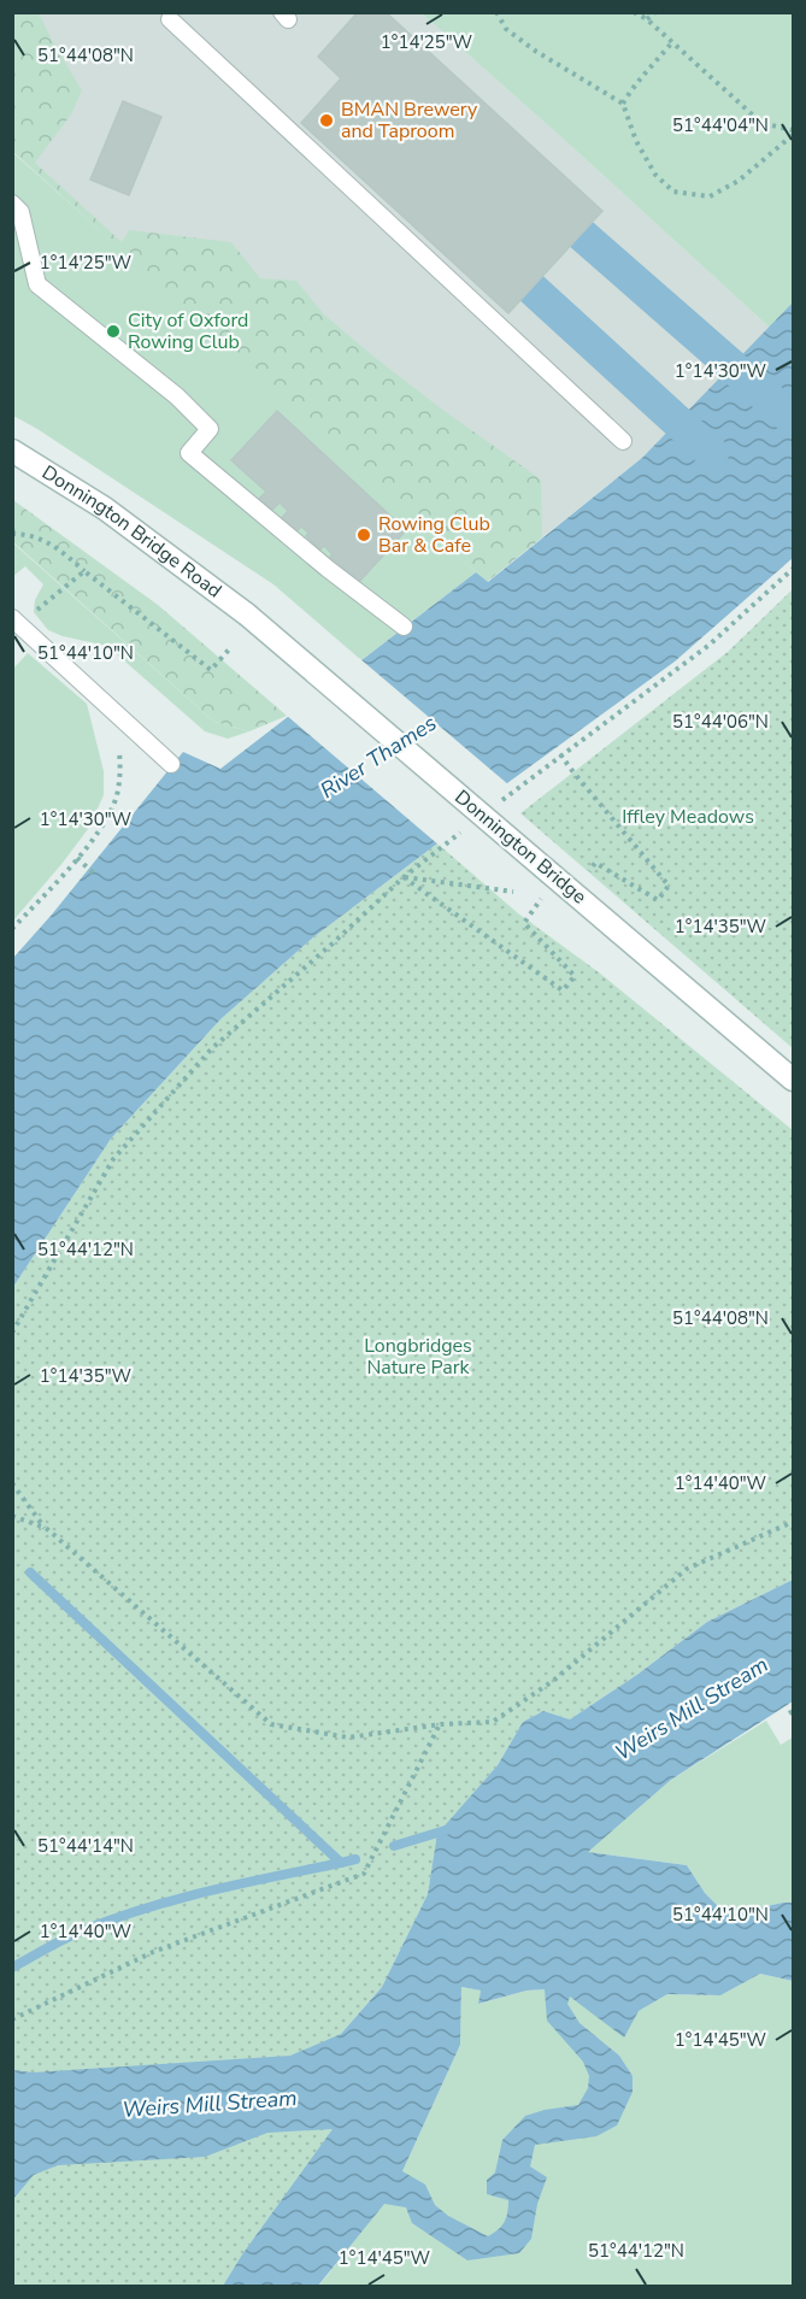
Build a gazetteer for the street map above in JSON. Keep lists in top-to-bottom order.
{
  "streets": {
    "main road": ["Donnington Bridge Road", "Donnington Bridge"]
  },
  "crossings": [
    ["Donnington Bridge Road", "Donnington Bridge"]
  ],
  "water": ["River Thames", "Weirs Mill Stream"],
  "parks": ["Iffley Meadows", "Longbridges Nature Park"],
  "places": ["BMAN Brewery and Taproom", "City of Oxford Rowing Club", "Rowing Club Bar & Cafe"],
  "coordinates": [
    "1°14'25\"W",
    "51°44'08\"N",
    "51°44'04\"N",
    "1°14'30\"W",
    "51°44'10\"N",
    "51°44'06\"N",
    "1°14'35\"W",
    "51°44'12\"N",
    "1°14'40\"W",
    "51°44'14\"N",
    "1°14'45\"W"
  ]
}
